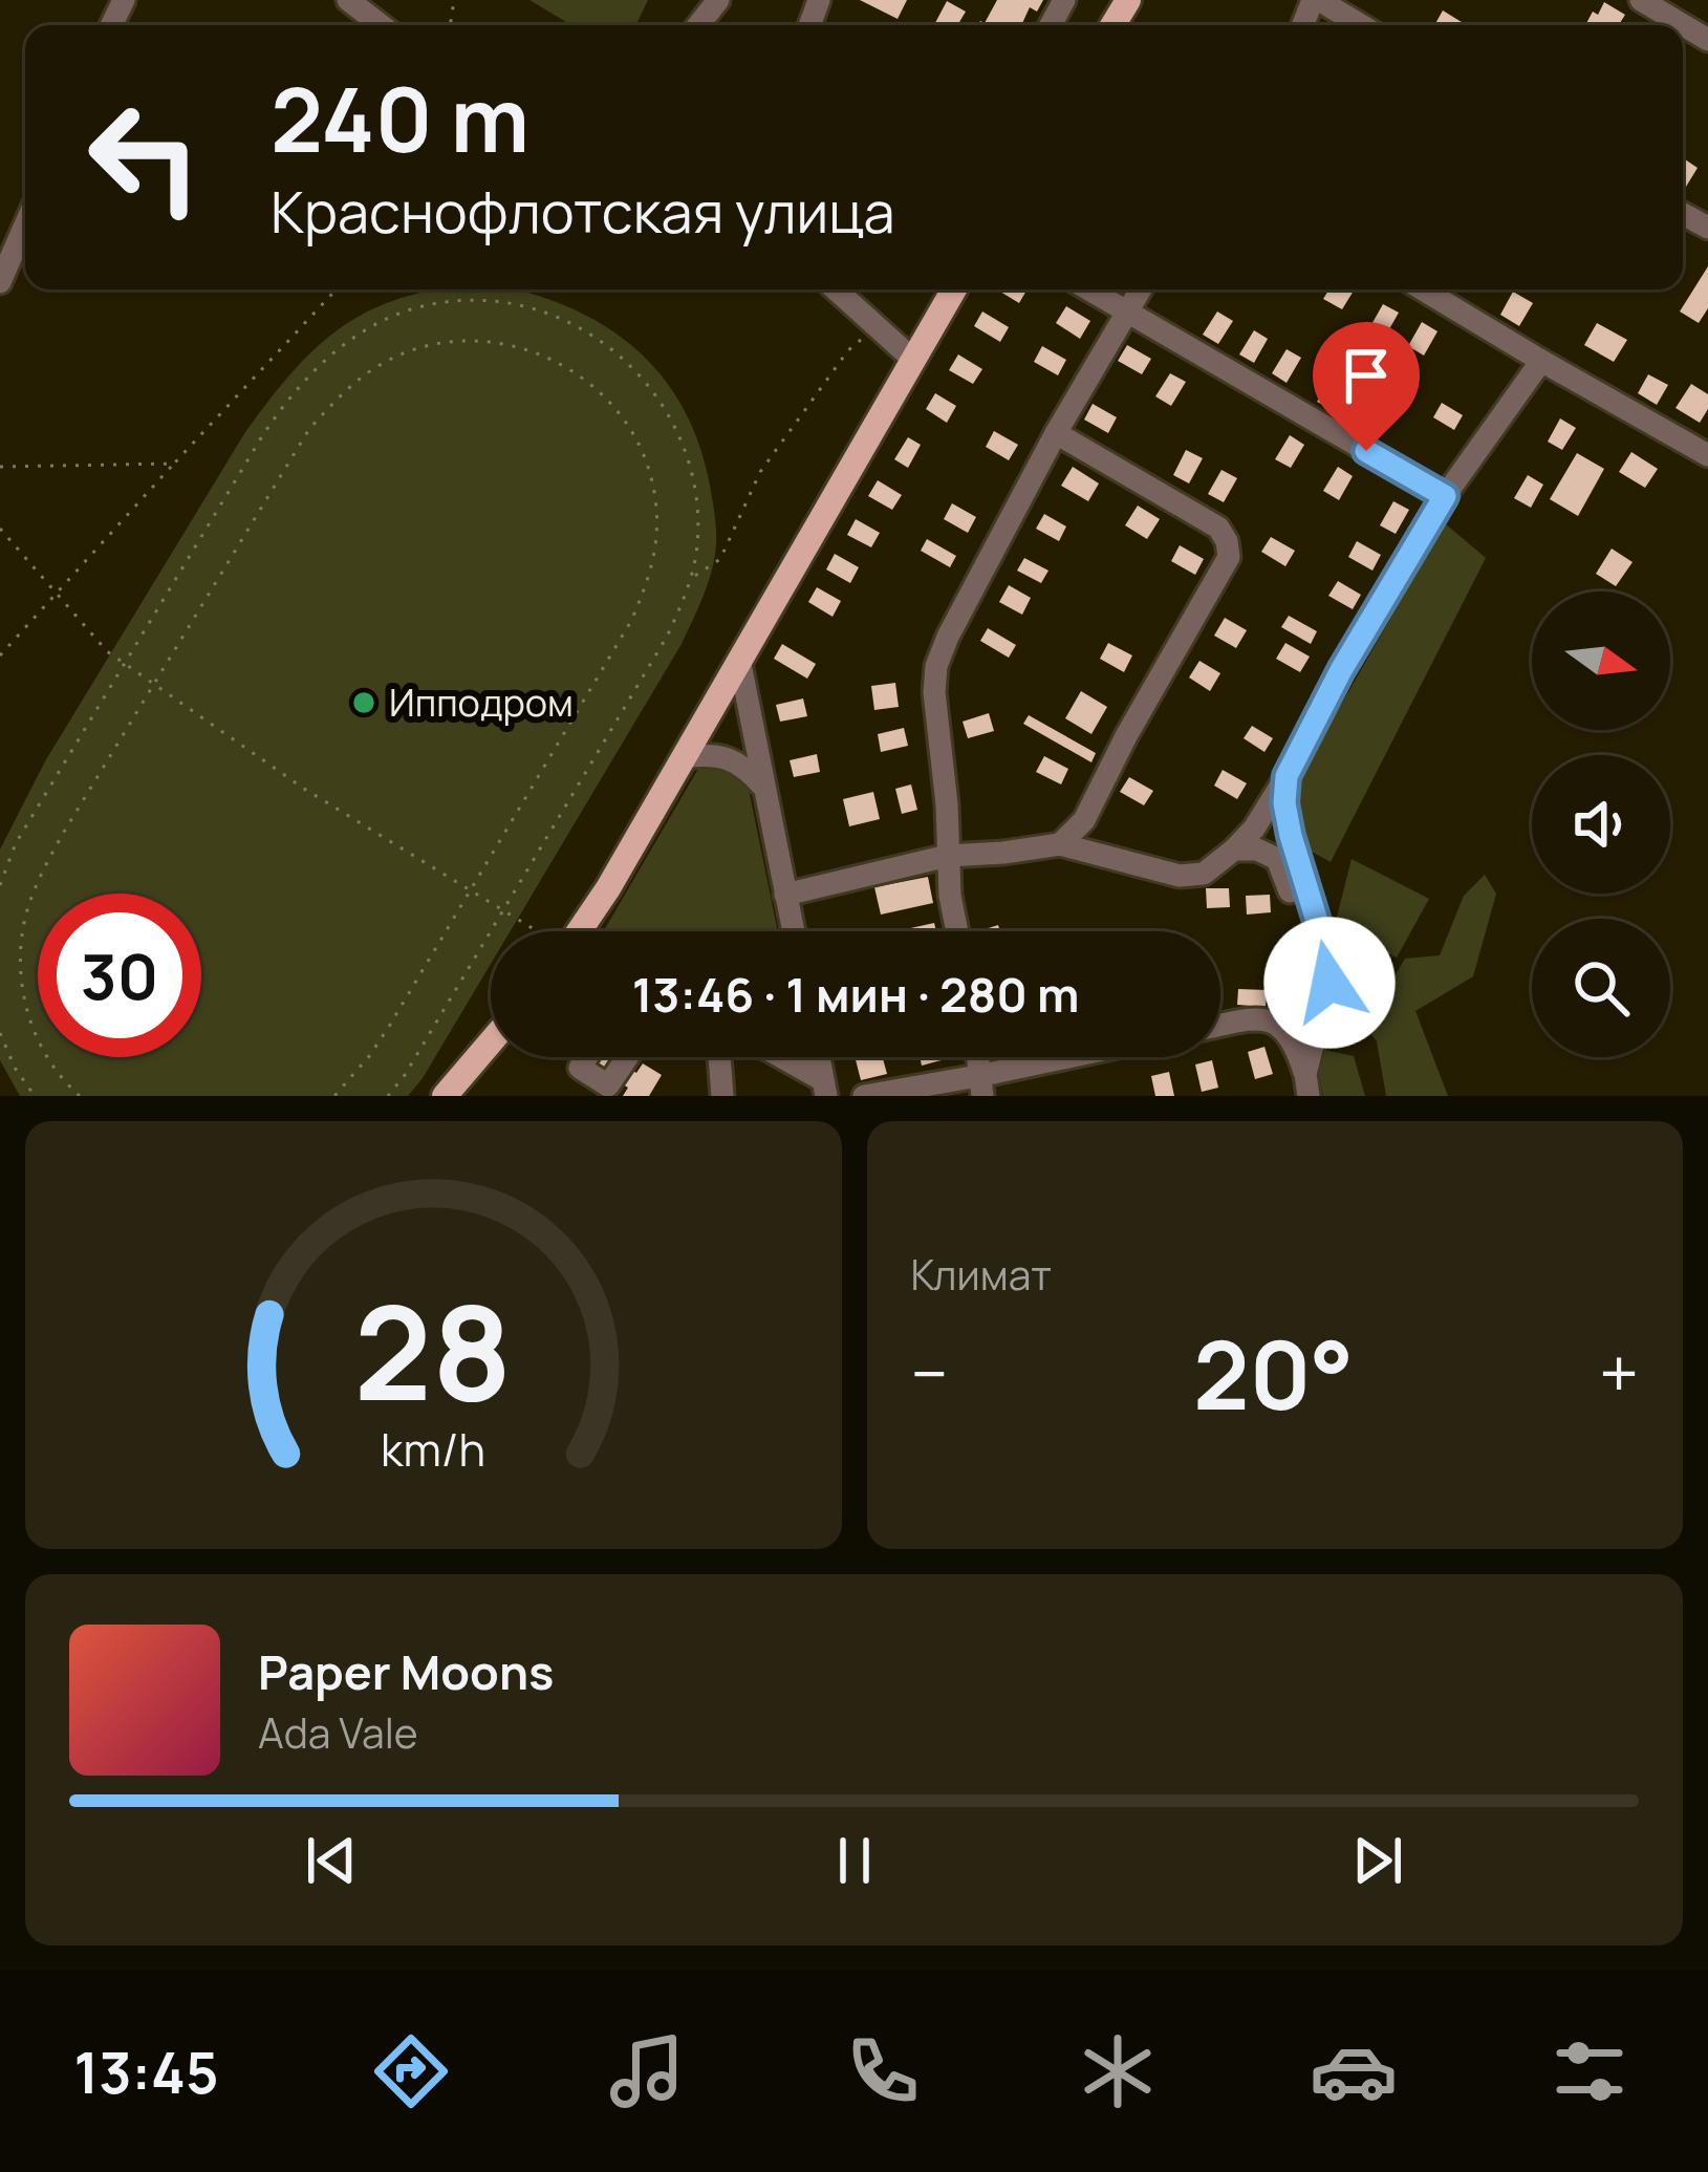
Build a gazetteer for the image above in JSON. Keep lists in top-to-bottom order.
{
  "places": ["Ипподром"],
  "north": "right",
  "page": {
    "turn": ["240 m", "Краснофлотская улица"],
    "limit": "30",
    "trip": "13:46 · 1 мин · 280 m",
    "tile": "Климат",
    "heat": ["−", "20°", "+"],
    "song": ["Paper Moons", "Ada Vale"],
    "tabs": "13:45",
    "gauge": ["28", "km/h"]
  }
}
